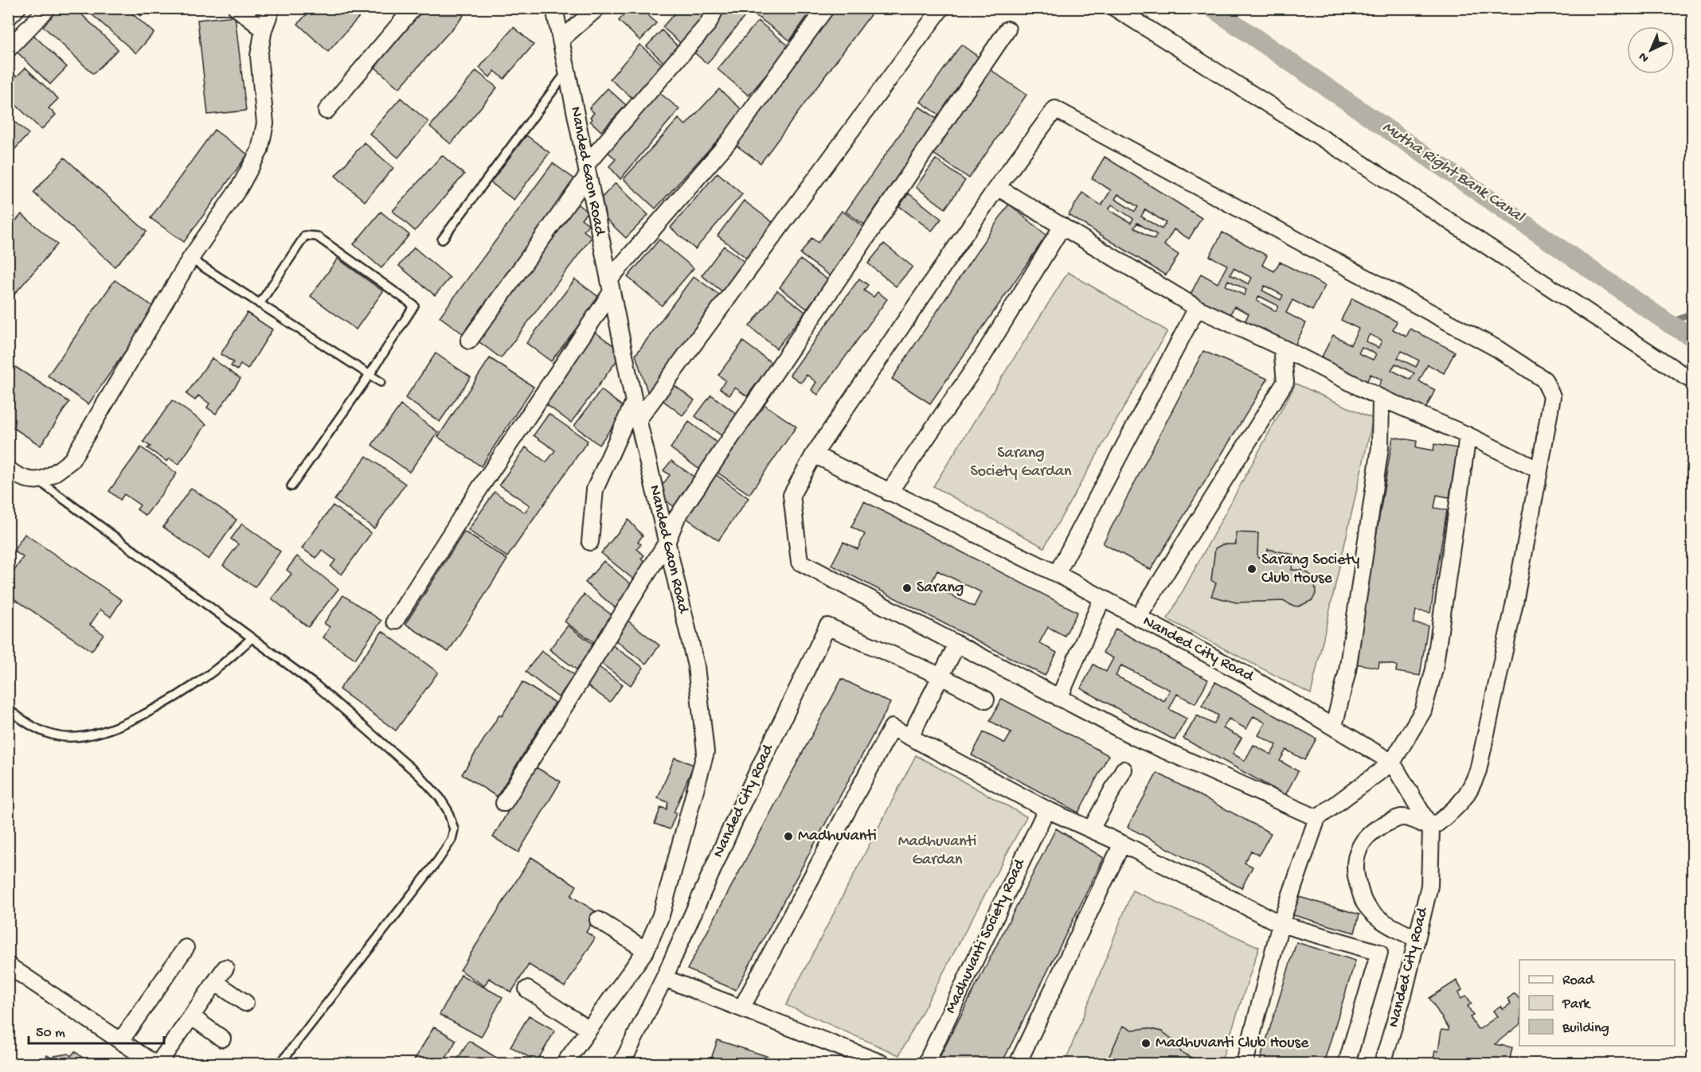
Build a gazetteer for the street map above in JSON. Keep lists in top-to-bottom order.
{
  "streets": {
    "street": ["Nanded Gaon Road", "Nanded City Road", "Madhuvanti Society Road"]
  },
  "water": ["Mutha Right Bank Canal"],
  "parks": ["Sarang Society Gardan", "Madhuvanti Gardan"],
  "places": [
    "Sarang Society Club House",
    "Sarang",
    "Madhuvanti",
    "Madhuvanti Club House"
  ],
  "legend": ["Road", "Park", "Building"],
  "scale_bar": "50 m",
  "north": "bottom left"
}
